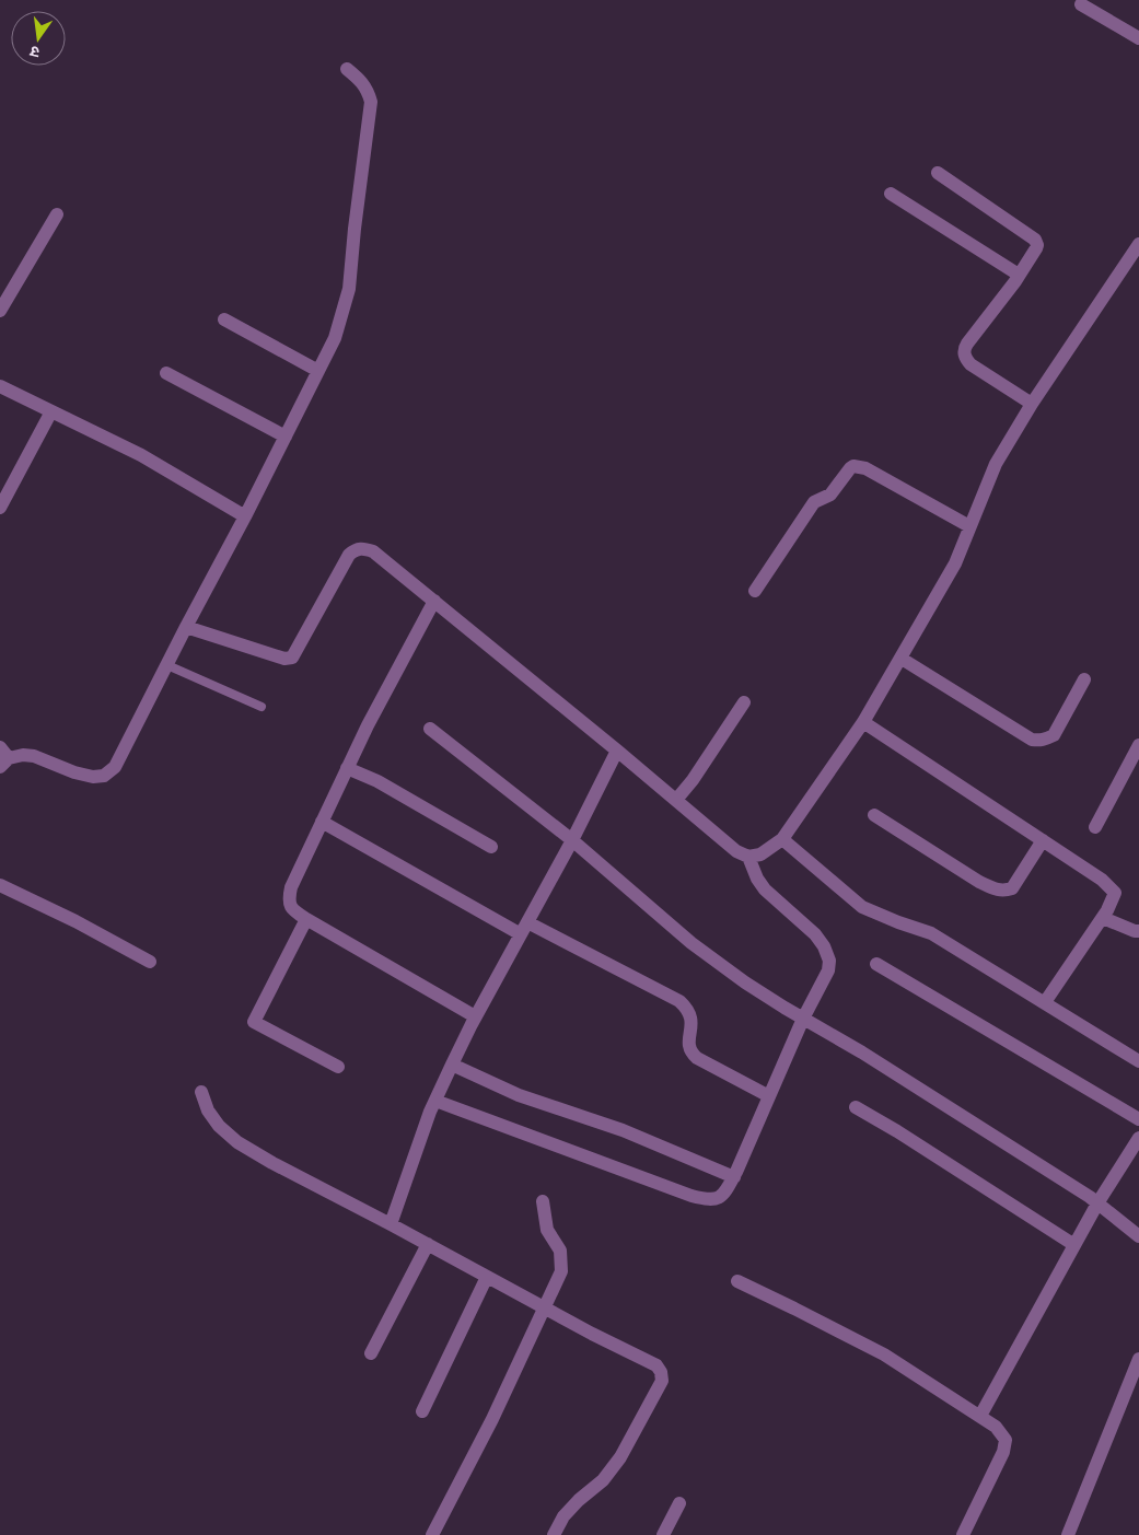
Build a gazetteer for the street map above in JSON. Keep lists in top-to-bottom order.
{
  "north": "bottom"
}
